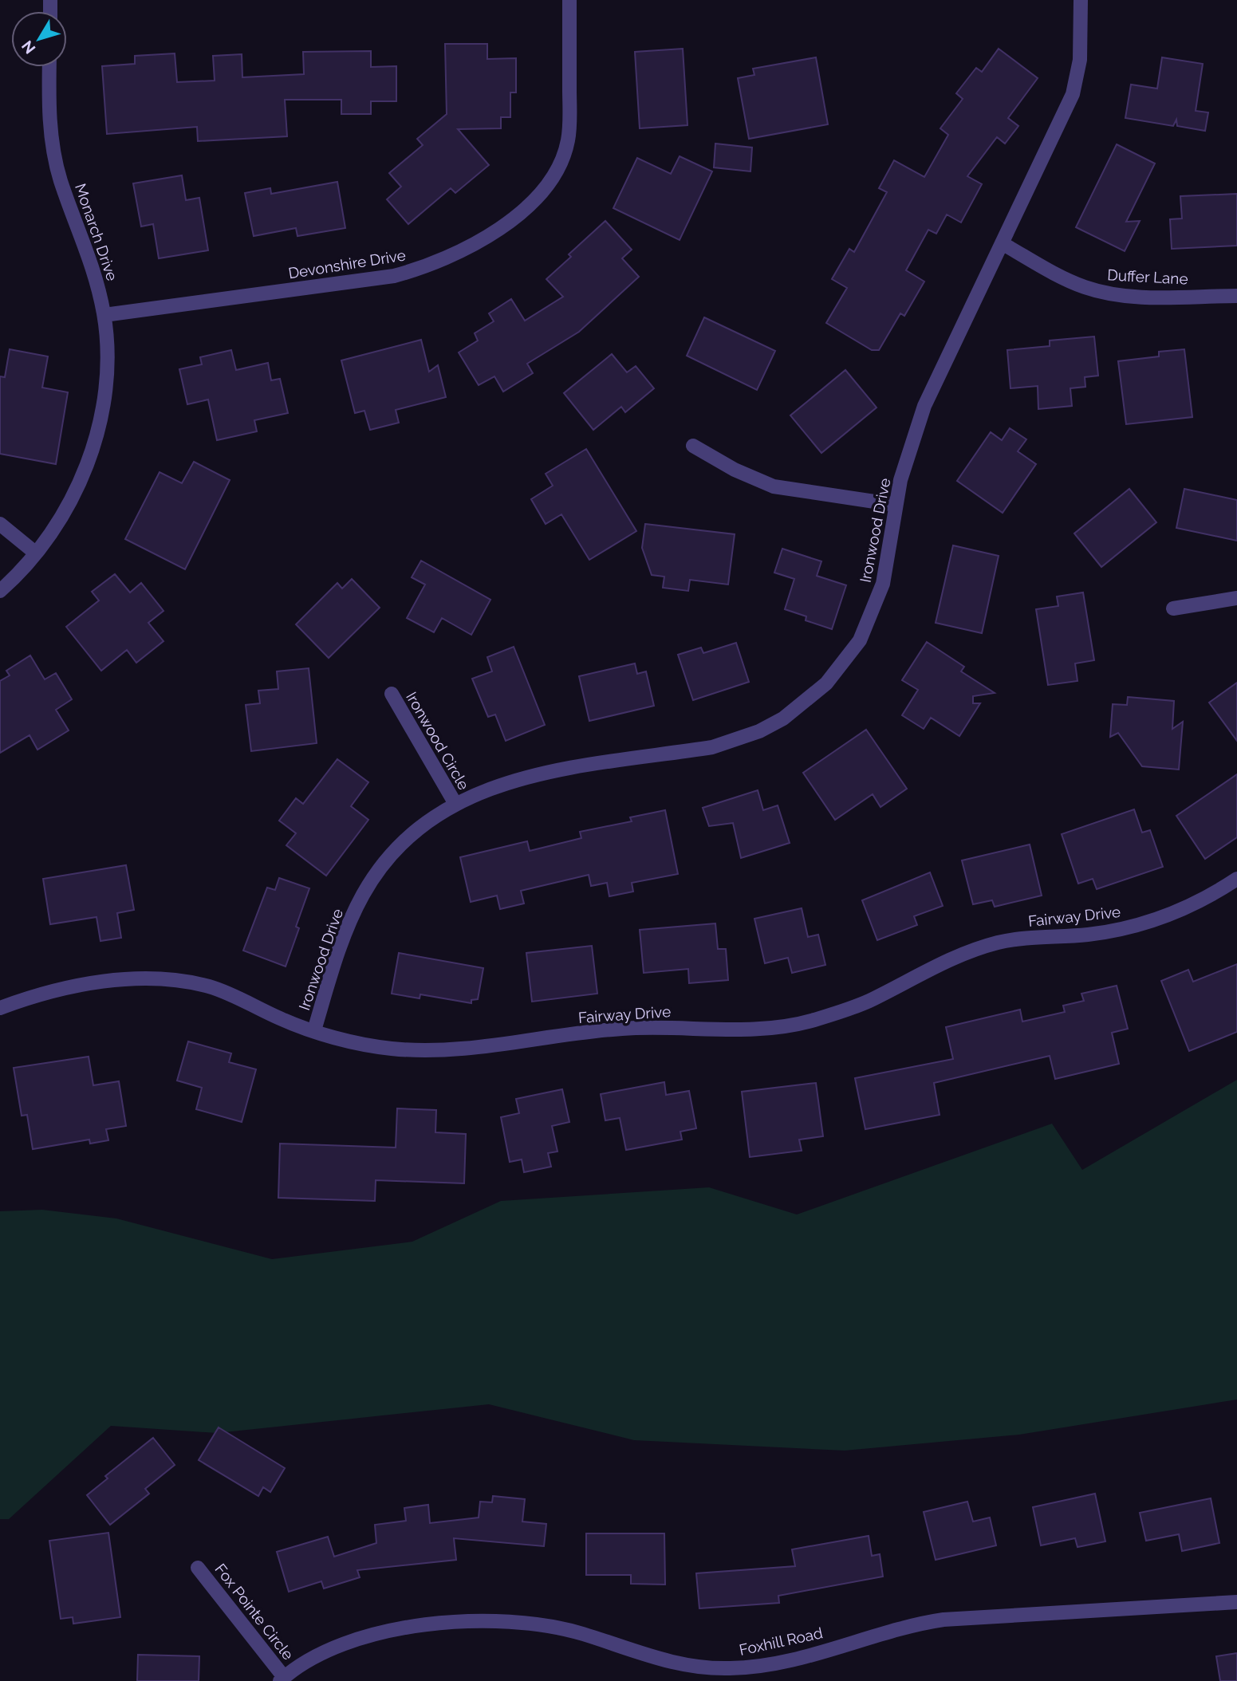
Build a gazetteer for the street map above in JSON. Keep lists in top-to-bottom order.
{
  "streets": {
    "street": [
      "Monarch Drive",
      "Devonshire Drive",
      "Duffer Lane",
      "Ironwood Drive",
      "Ironwood Circle",
      "Fairway Drive",
      "Fox Pointe Circle",
      "Foxhill Road"
    ]
  },
  "crossings": [
    ["Monarch Drive", "Devonshire Drive"],
    ["Duffer Lane", "Ironwood Drive"],
    ["Ironwood Drive", "Ironwood Circle"],
    ["Ironwood Drive", "Fairway Drive"],
    ["Fox Pointe Circle", "Foxhill Road"]
  ],
  "north": "bottom left"
}
